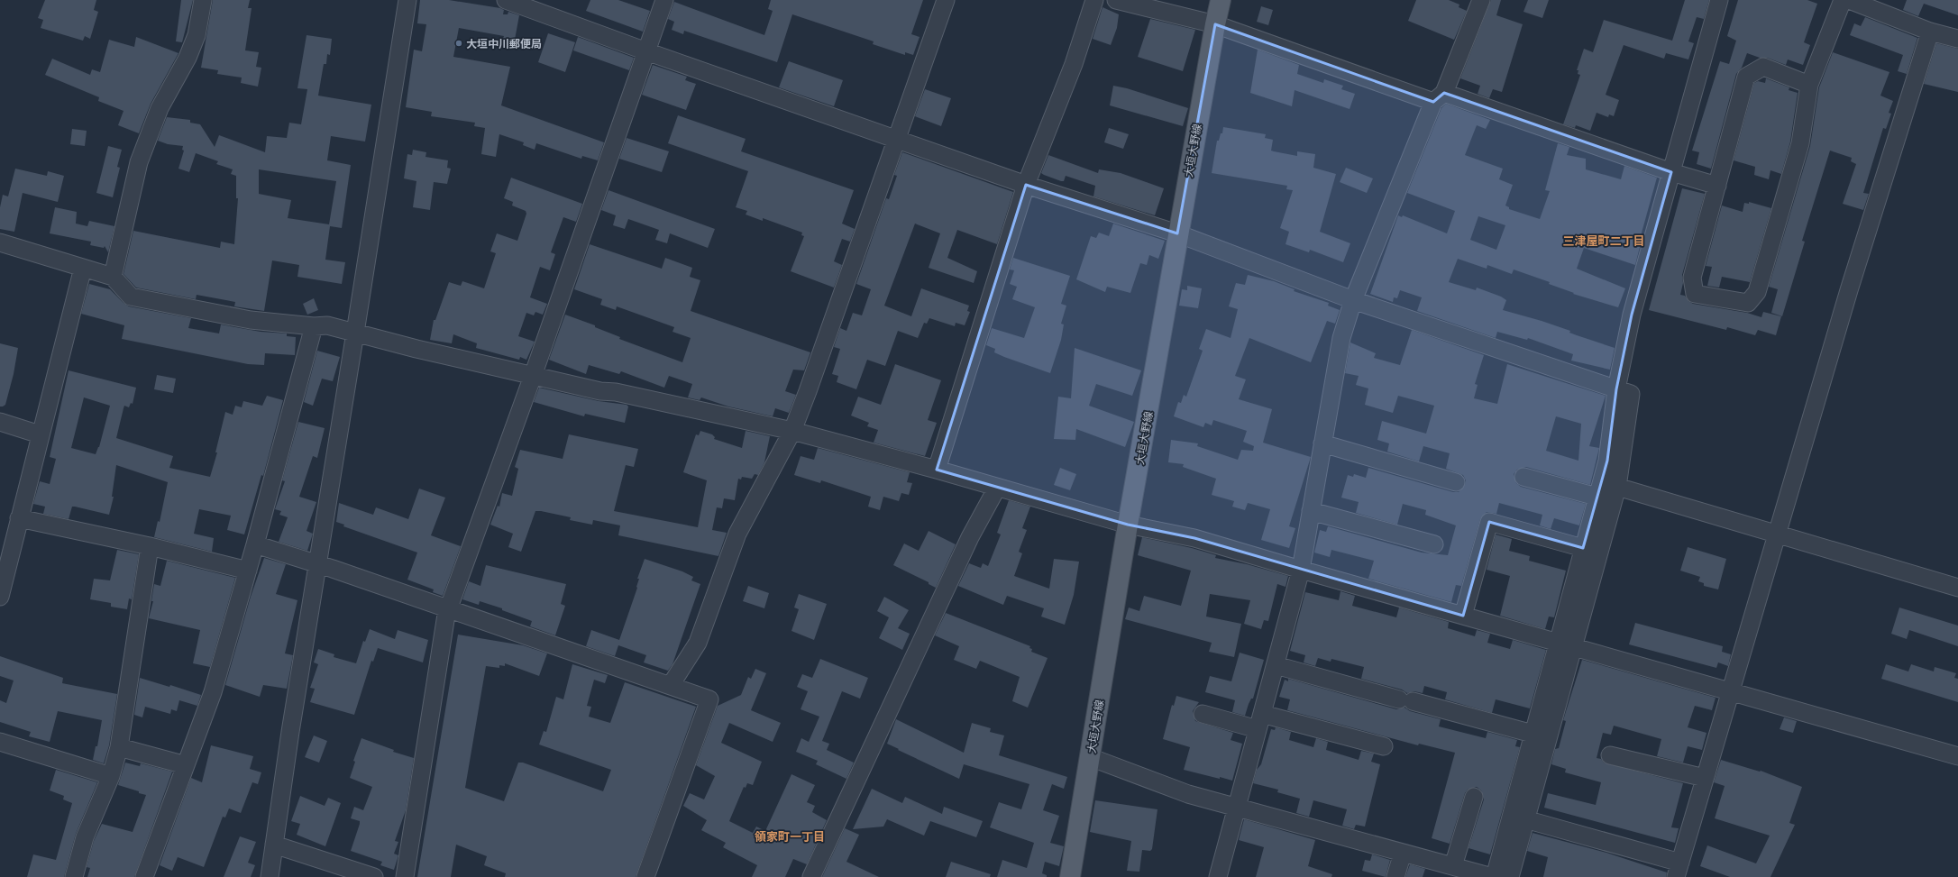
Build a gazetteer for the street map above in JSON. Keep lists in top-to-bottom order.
{
  "streets": {
    "main road": ["大垣大野線"]
  },
  "districts": ["三津屋町二丁目", "領家町一丁目"],
  "places": ["大垣中川郵便局"]
}
